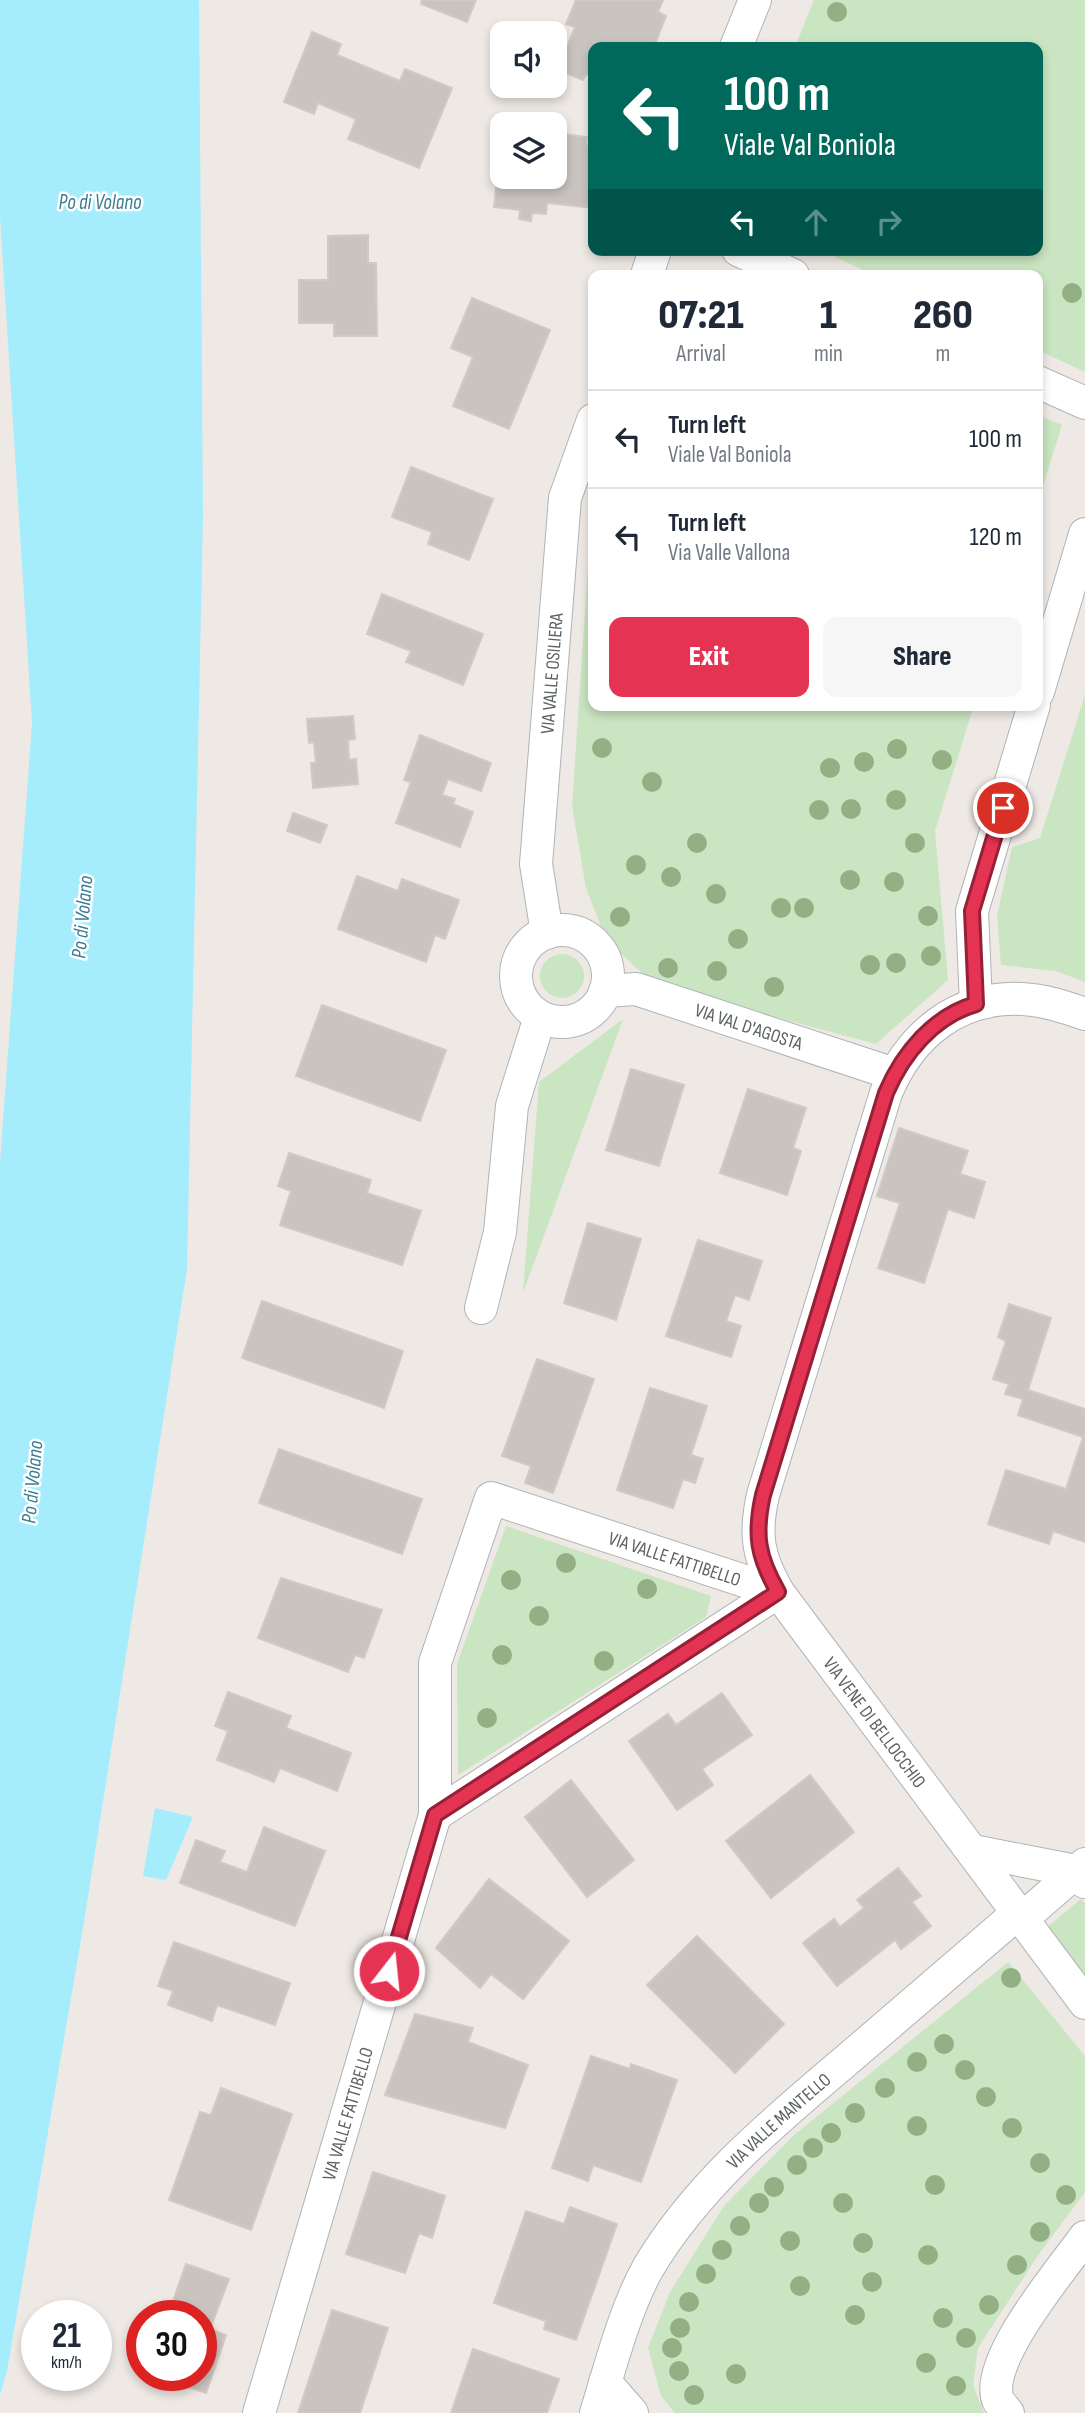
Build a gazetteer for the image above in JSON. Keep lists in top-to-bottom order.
{
  "streets": {
    "street": [
      "VIA VALLE OSILIERA",
      "VIA VAL D'AGOSTA",
      "VIA VALLE FATTIBELLO",
      "VIA VENE DI BELLOCCHIO",
      "VIA VALLE MANTELLO"
    ]
  },
  "crossings": [
    ["VIA VALLE OSILIERA", "VIA VAL D'AGOSTA"],
    ["VIA VAL D'AGOSTA", "VIA VENE DI BELLOCCHIO"],
    ["VIA VALLE FATTIBELLO", "VIA VENE DI BELLOCCHIO"],
    ["VIA VENE DI BELLOCCHIO", "VIA VALLE MANTELLO"]
  ],
  "water": ["Po di Volano"],
  "page": {
    "turn": ["100 m", "Viale Val Boniola"],
    "eta": [
      "07:21",
      "Arrival",
      "1",
      "min",
      "260",
      "m"
    ],
    "list": [
      {
        "name": "Turn left",
        "note": "Viale Val Boniola",
        "value": "100 m"
      },
      {
        "name": "Turn left",
        "note": "Via Valle Vallona",
        "value": "120 m"
      }
    ],
    "buttons": ["Exit", "Share"],
    "speed": "21 km/h",
    "limit": "30"
  }
}
